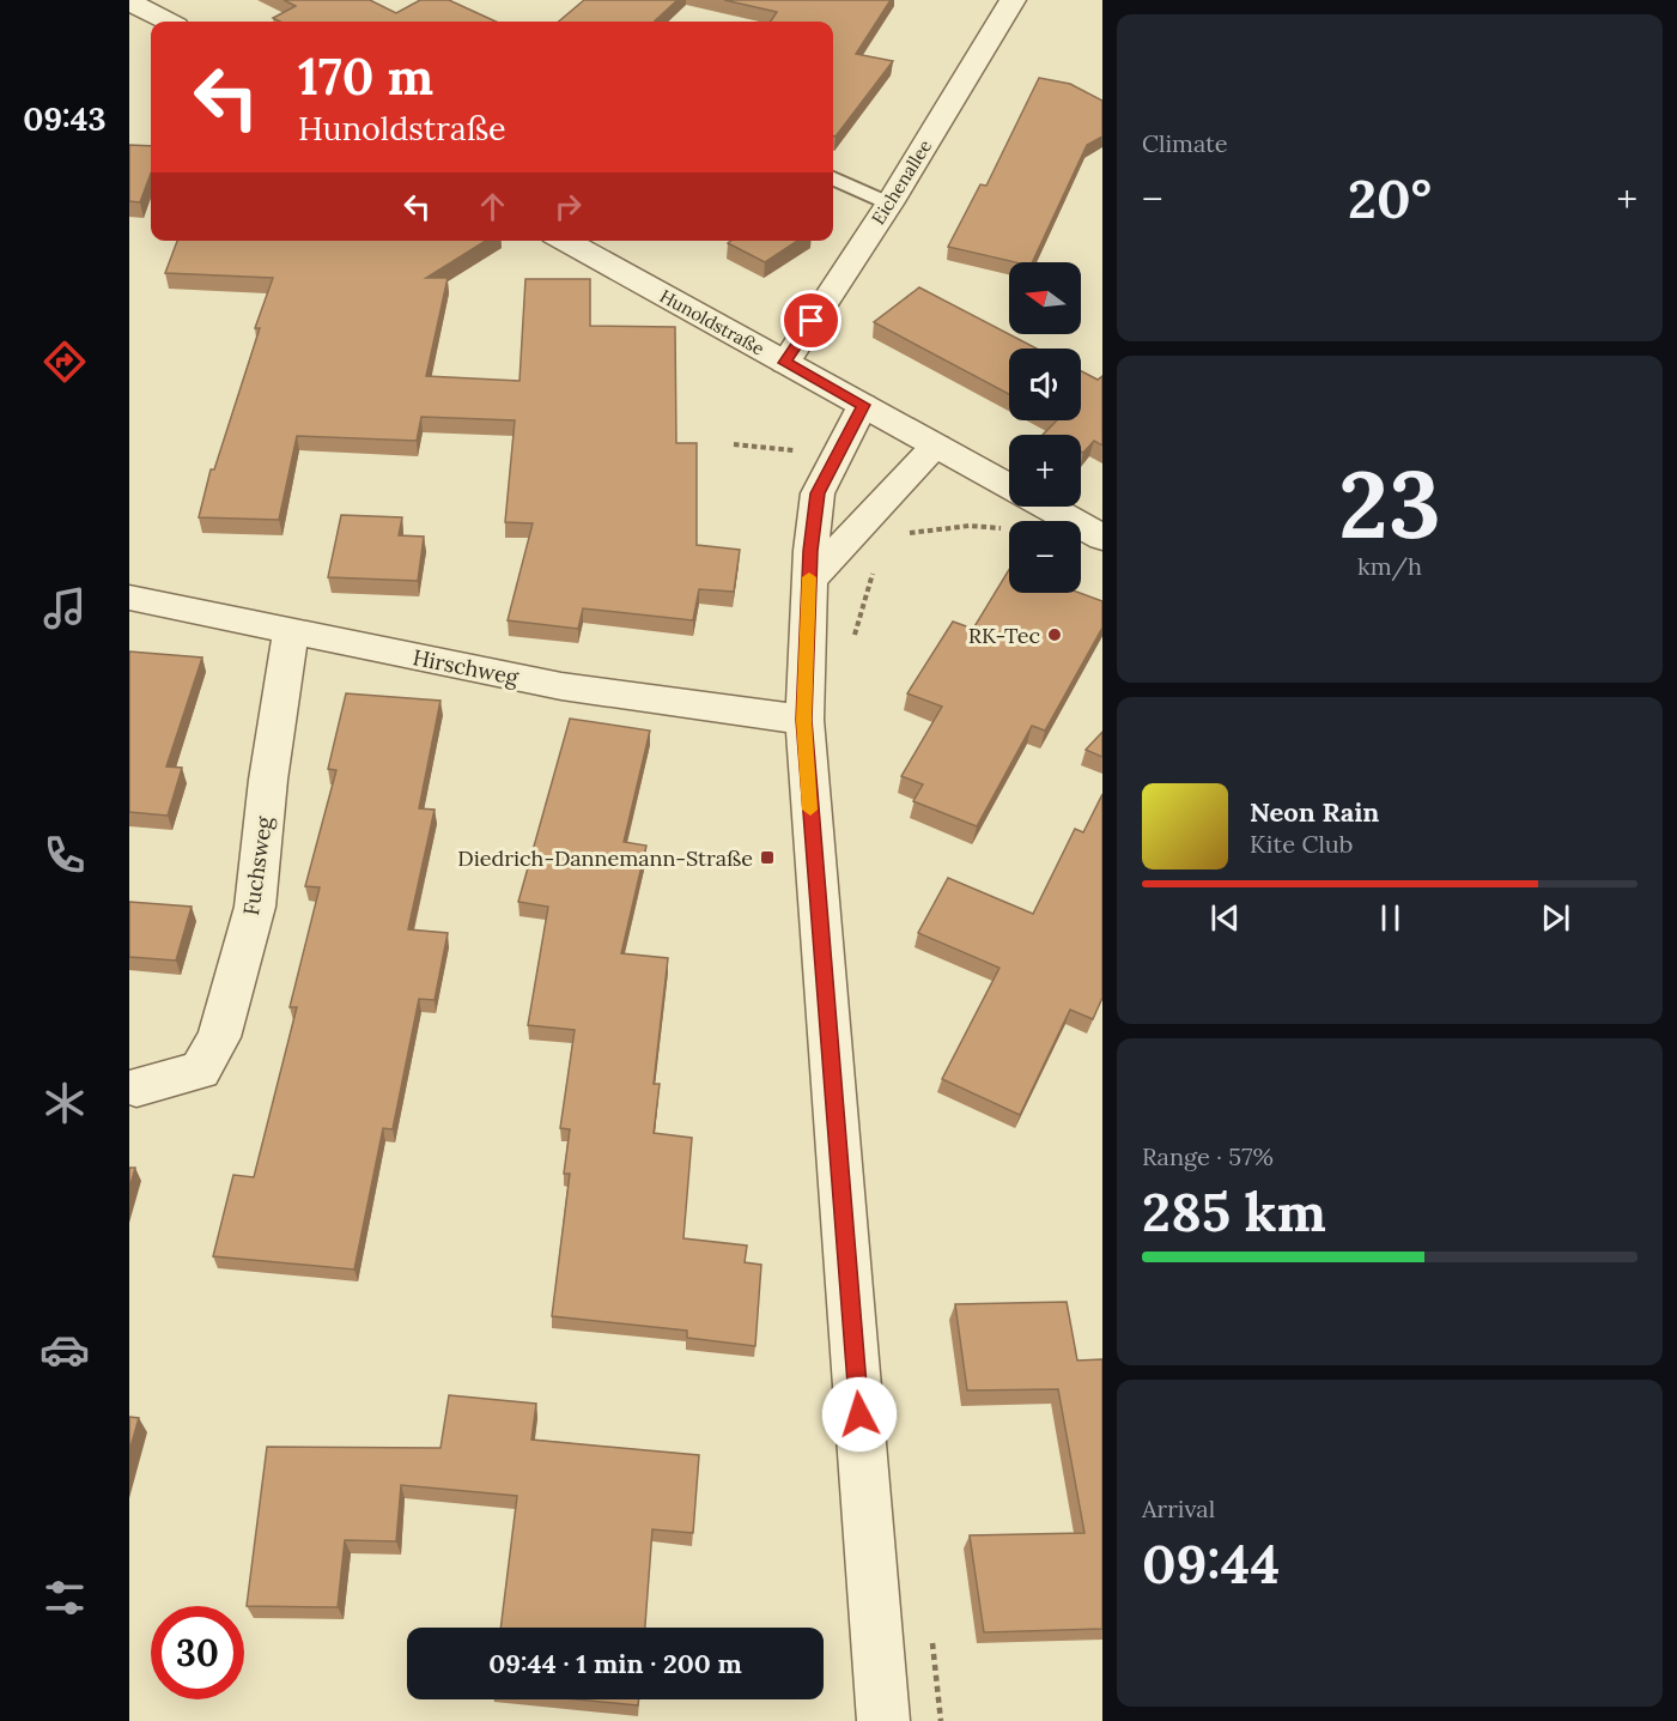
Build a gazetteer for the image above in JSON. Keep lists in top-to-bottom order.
{
  "streets": {
    "street": [
      "Eichenallee",
      "Hunoldstraße",
      "Hirschweg",
      "Fuchsweg"
    ]
  },
  "crossings": [
    ["Eichenallee", "Hunoldstraße"],
    ["Hirschweg", "Fuchsweg"]
  ],
  "places": {
    "other": ["RK-Tec"],
    "transit": ["Diedrich-Dannemann-Straße"]
  },
  "north": "left",
  "page": {
    "tabs": "09:43",
    "tile": [
      "Climate",
      ["23", "km/h"],
      ["Range · 57%", "285 km"],
      ["Arrival", "09:44"]
    ],
    "turn": ["170 m", "Hunoldstraße"],
    "heat": ["−", "20°", "+"],
    "map_buttons": ["+", "−"],
    "song": ["Neon Rain", "Kite Club"],
    "limit": "30",
    "trip": "09:44 · 1 min · 200 m"
  }
}
